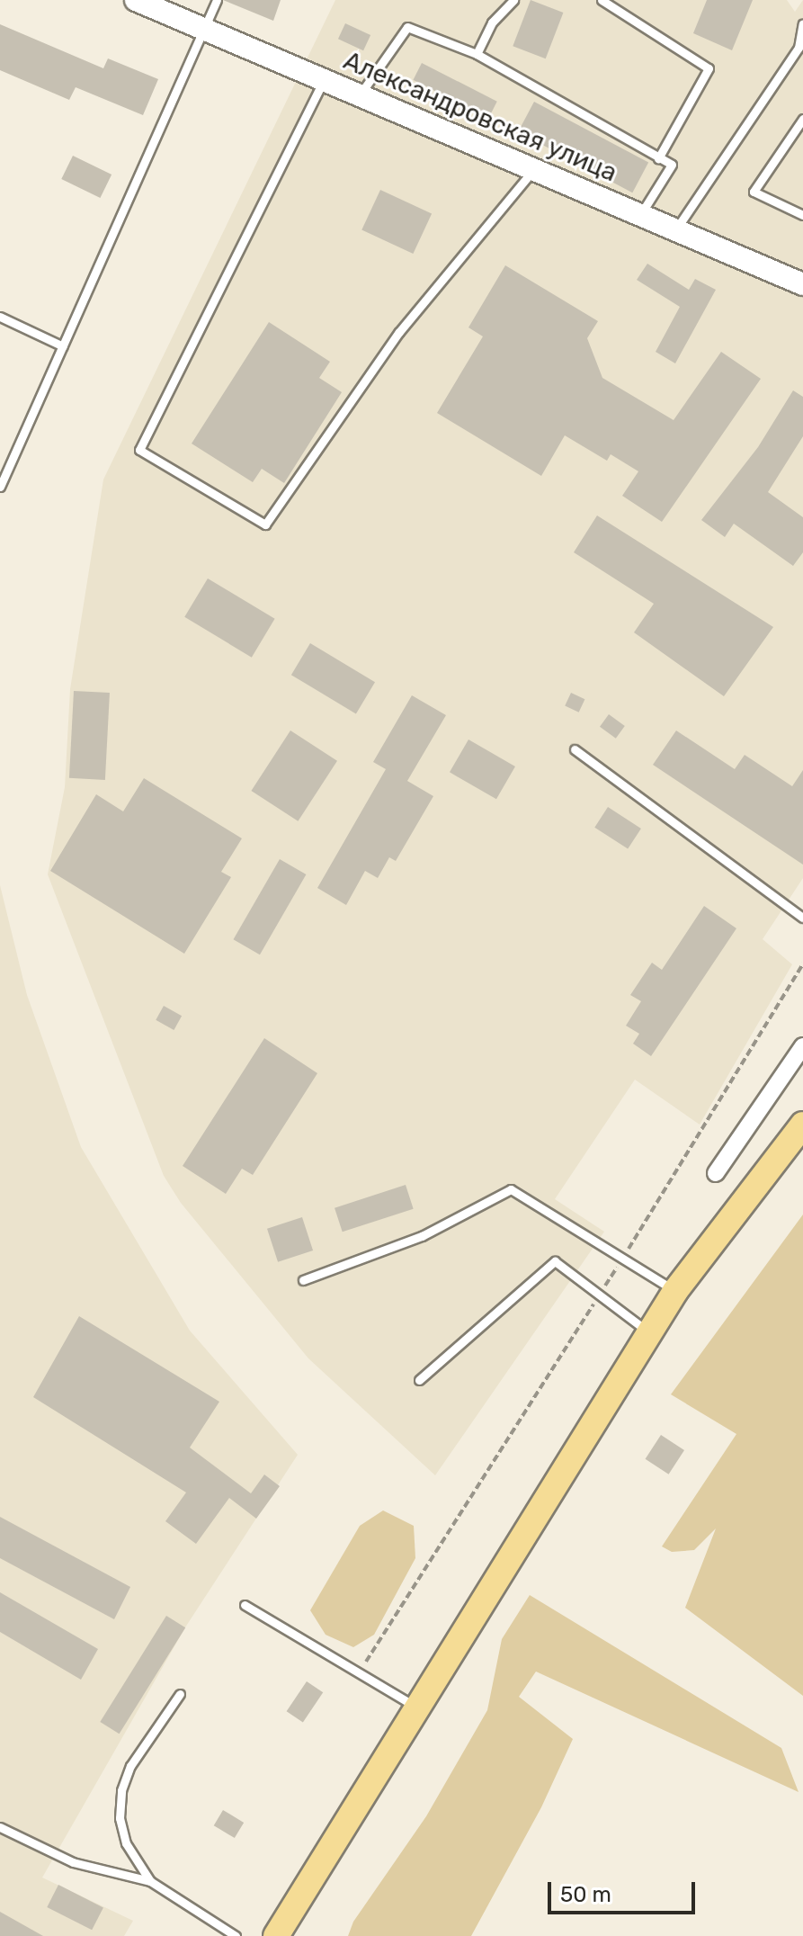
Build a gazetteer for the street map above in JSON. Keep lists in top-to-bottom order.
{
  "streets": {
    "street": ["Александровская улица"]
  },
  "scale_bar": "50 m"
}
